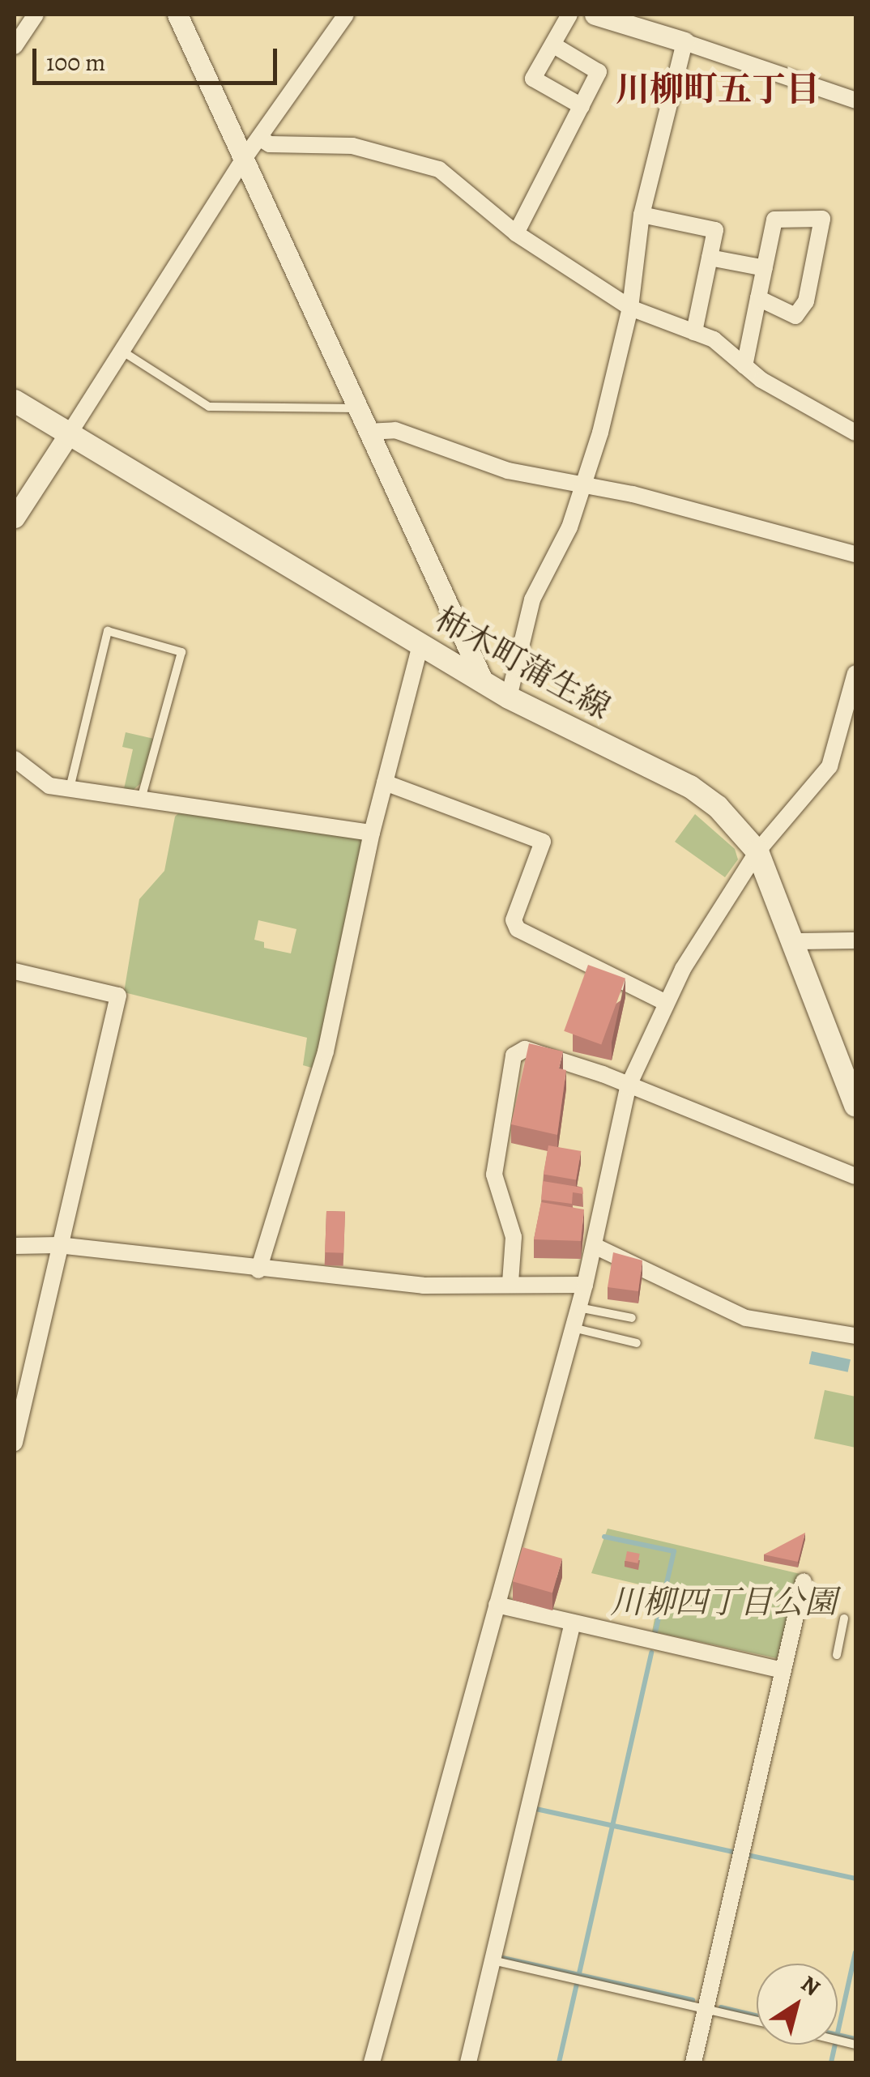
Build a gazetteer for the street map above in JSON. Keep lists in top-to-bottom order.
{
  "streets": {
    "main road": ["柿木町蒲生線"]
  },
  "districts": ["川柳町五丁目"],
  "parks": ["川柳四丁目公園"],
  "scale_bar": "100 m",
  "north": "top right"
}
